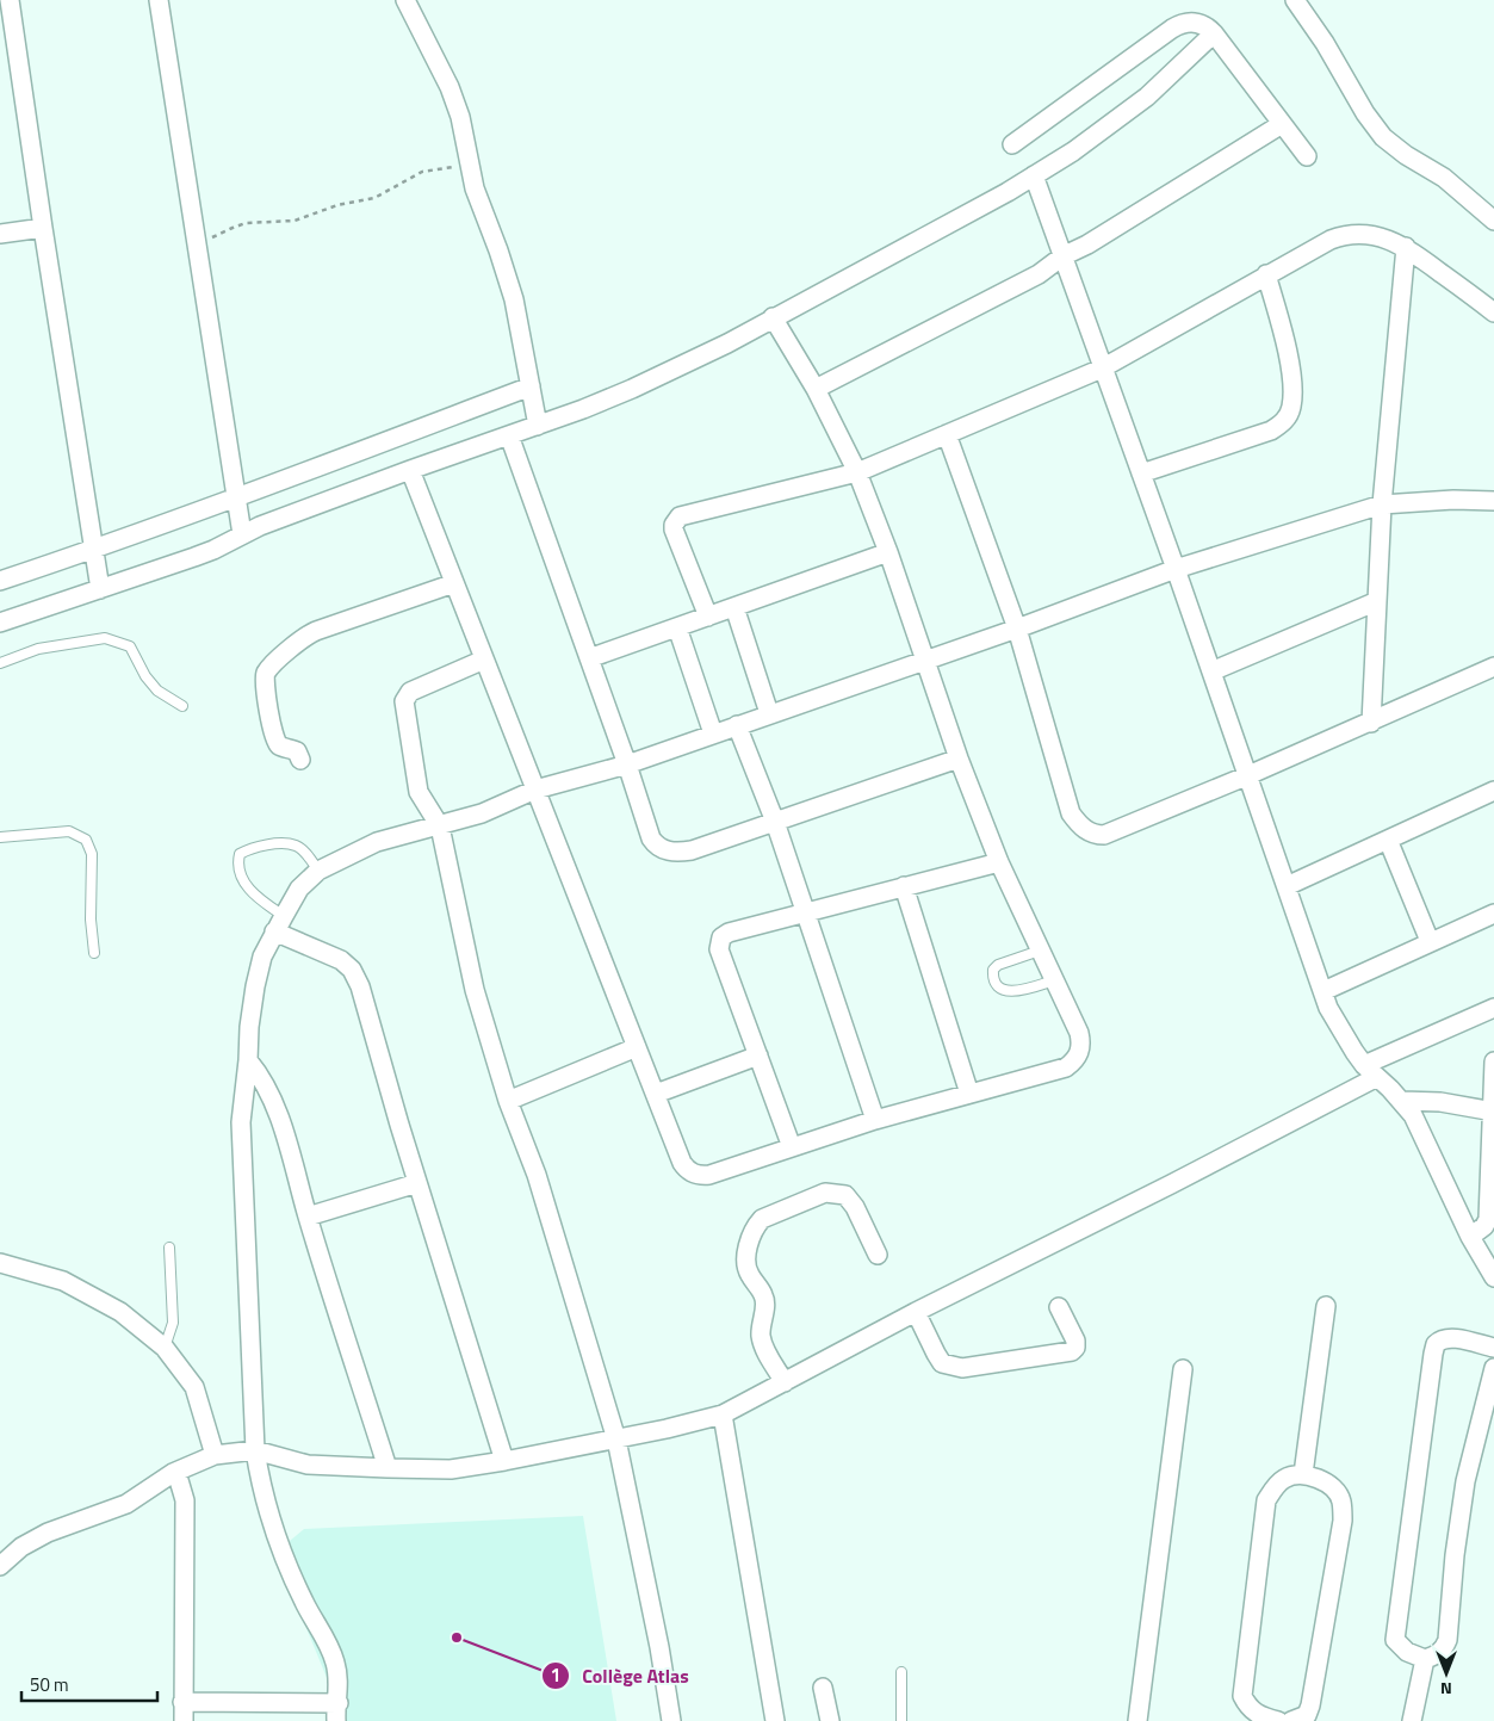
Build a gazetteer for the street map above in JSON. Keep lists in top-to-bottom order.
{
  "places": ["Collège Atlas"],
  "scale_bar": "50 m",
  "north": "bottom"
}
